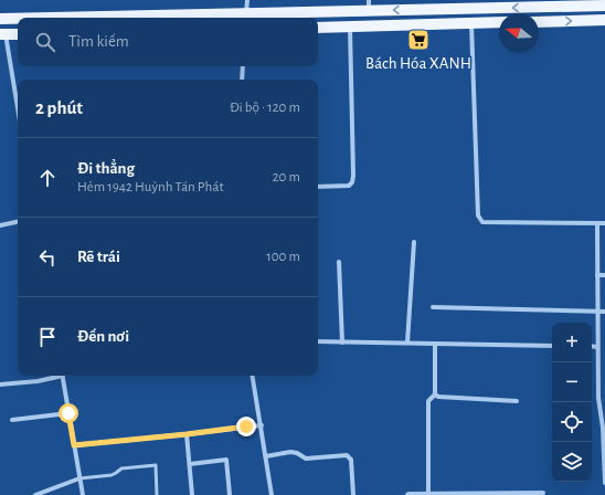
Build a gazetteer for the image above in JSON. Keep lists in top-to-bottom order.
{
  "places": {
    "supermarket": ["Bách Hóa XANH"]
  },
  "north": "left",
  "page": {
    "search": "Tìm kiếm",
    "heading": ["2 phút", "Đi bộ · 120 m"],
    "list": [
      ["Đi thẳng", "Hẻm 1942 Huỳnh Tấn Phát", "20 m"],
      ["Rẽ trái", "100 m"],
      "Đến nơi"
    ],
    "map_buttons": ["+", "−"]
  }
}
